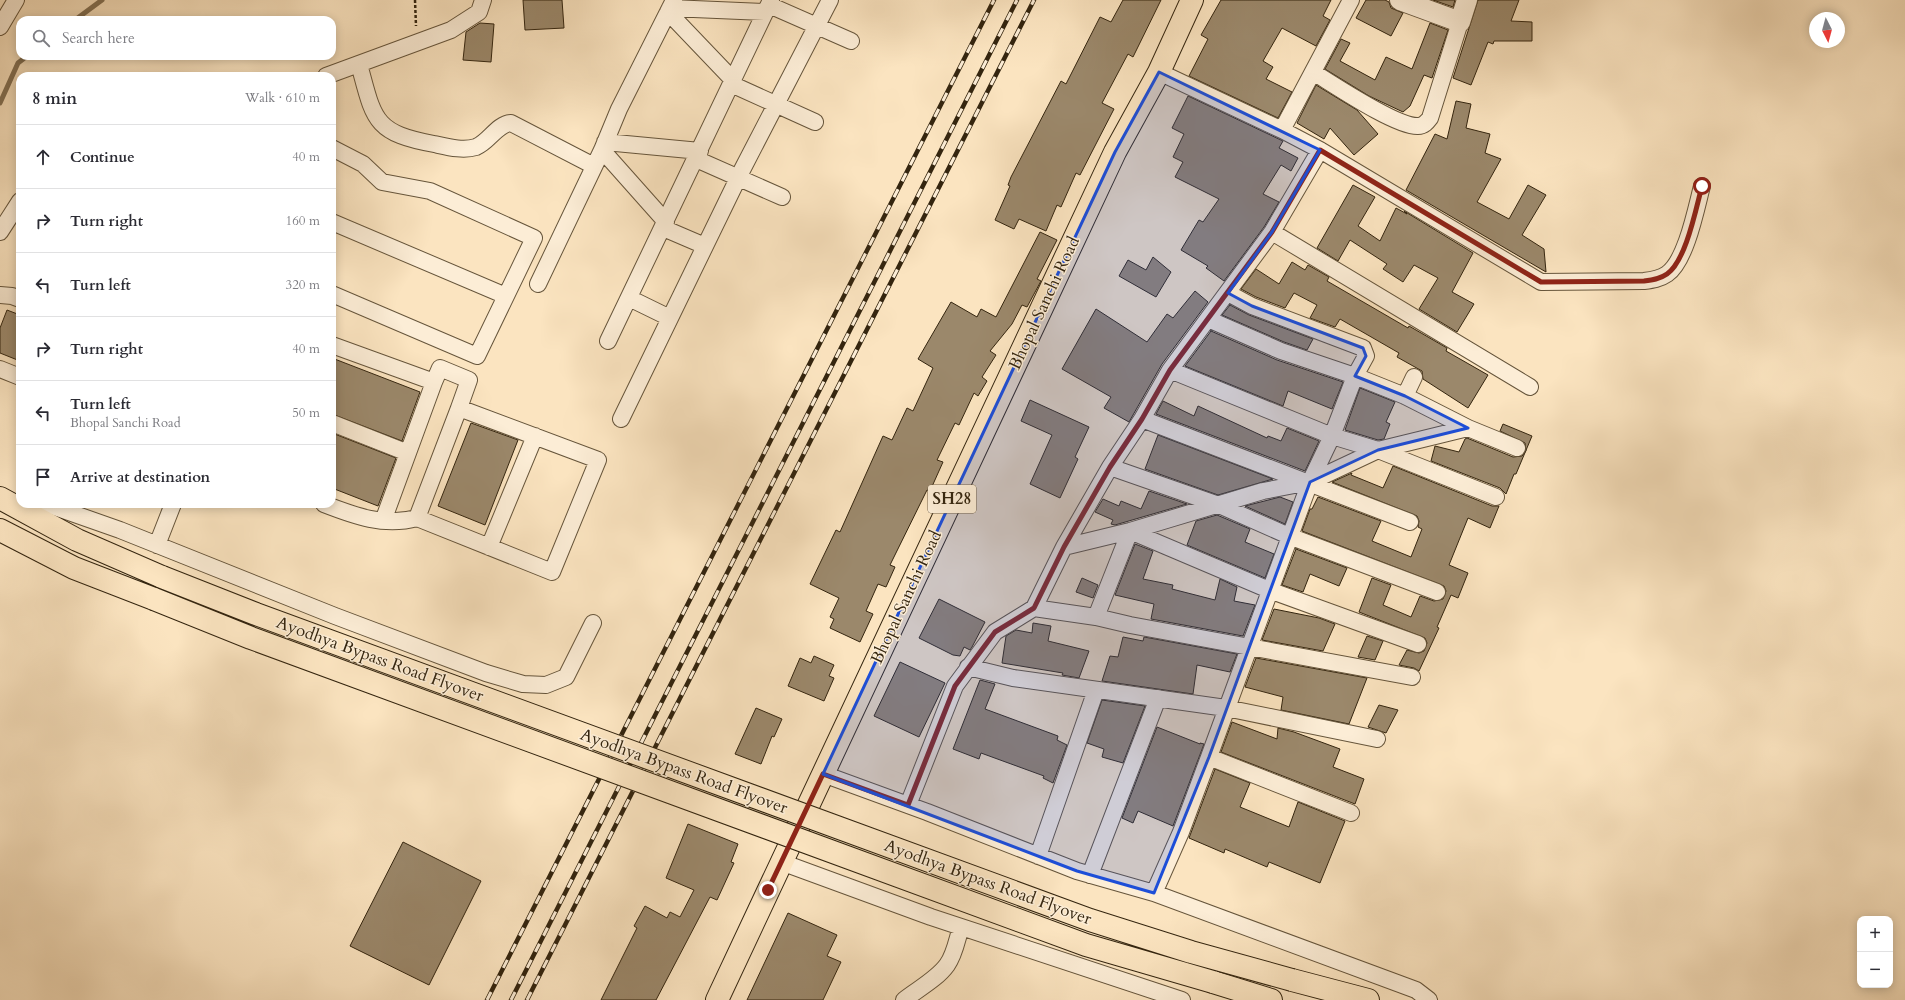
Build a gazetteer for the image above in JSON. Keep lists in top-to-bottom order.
{
  "streets": {
    "main road": ["Bhopal Sanchi Road", "SH28", "Ayodhya Bypass Road Flyover"]
  },
  "north": "bottom",
  "page": {
    "search": "Search here",
    "heading": ["8 min", "Walk · 610 m"],
    "list": [
      ["Continue", "40 m"],
      ["Turn right", "160 m"],
      ["Turn left", "320 m"],
      ["Turn right", "40 m"],
      ["Turn left", "Bhopal Sanchi Road", "50 m"],
      "Arrive at destination"
    ],
    "map_buttons": ["+", "−"]
  }
}
